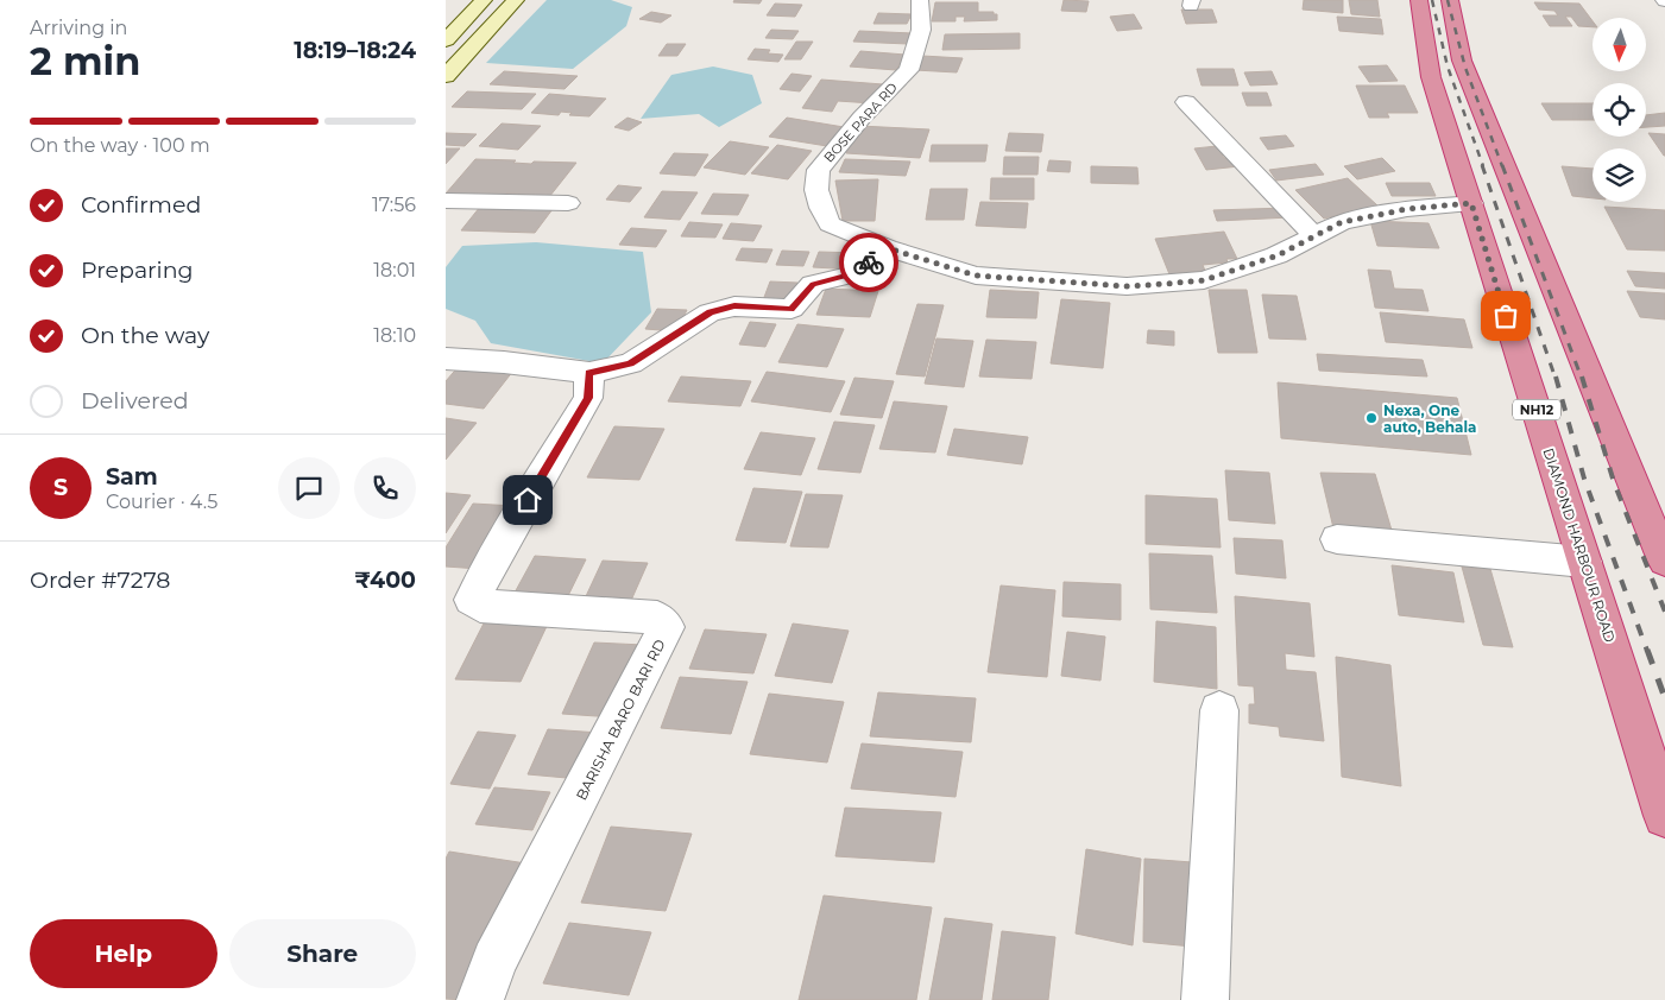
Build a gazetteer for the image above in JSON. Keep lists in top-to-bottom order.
{
  "streets": {
    "highway": ["NH12", "DIAMOND HARBOUR ROAD"],
    "street": ["BOSE PARA RD", "BARISHA BARO BARI RD"]
  },
  "crossings": [
    ["BOSE PARA RD", "DIAMOND HARBOUR ROAD"]
  ],
  "places": ["Nexa, One auto, Behala"],
  "north": "bottom",
  "page": {
    "heading": ["2 min", "Arriving in", "18:19–18:24"],
    "panel": [
      "Sam",
      "Courier · 4.5",
      "Order #7278",
      "₹400"
    ],
    "bar": "On the way · 100 m",
    "list": [
      ["Confirmed", "17:56"],
      ["Preparing", "18:01"],
      ["On the way", "18:10"],
      "Delivered"
    ],
    "round": "S",
    "buttons": ["Help", "Share"]
  }
}
